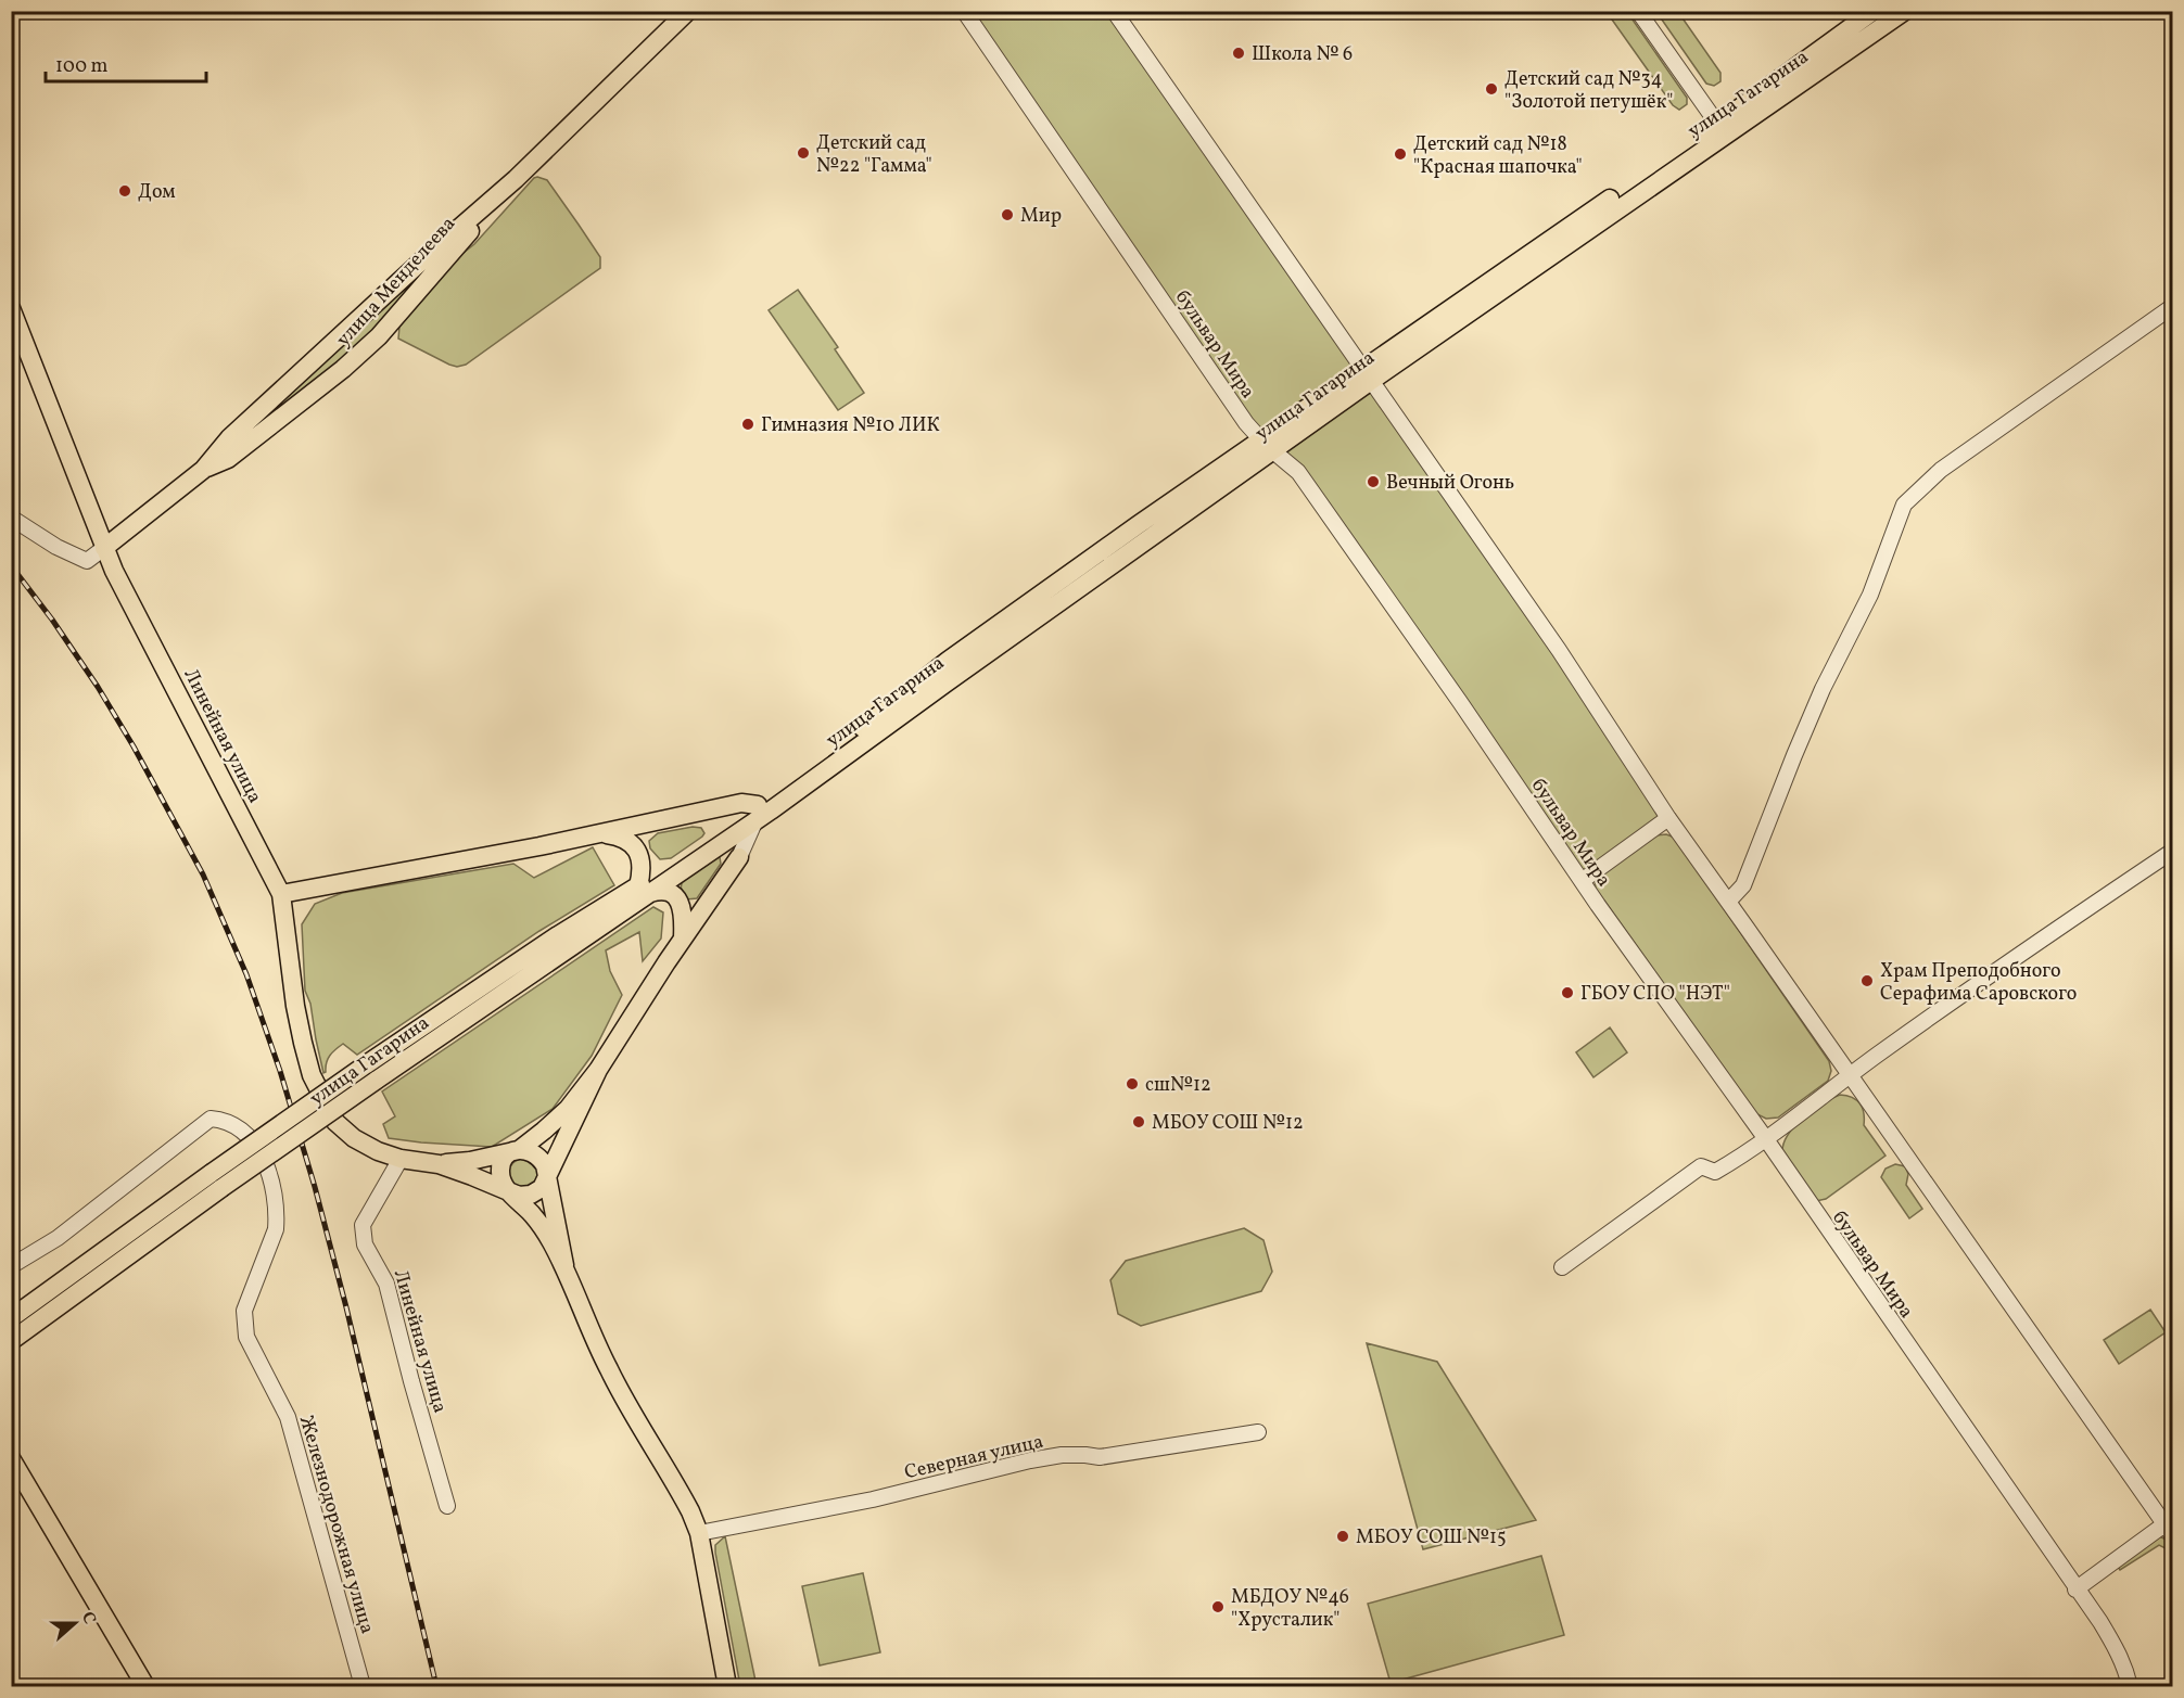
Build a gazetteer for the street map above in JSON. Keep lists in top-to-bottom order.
{
  "streets": {
    "main road": ["улица Гагарина", "улица Менделеева", "Линейная улица"],
    "street": ["бульвар Мира", "Северная улица", "Железнодорожная улица"]
  },
  "crossings": [
    ["улица Гагарина", "бульвар Мира"],
    ["улица Гагарина", "Линейная улица"],
    ["улица Менделеева", "Линейная улица"]
  ],
  "places": [
    "Школа № 6",
    "Детский сад №34 \"Золотой петушёк\"",
    "Детский сад №22 \"Гамма\"",
    "Детский сад №18 \"Красная шапочка\"",
    "Дом",
    "Мир",
    "Гимназия №10 ЛИК",
    "Вечный Огонь",
    "Храм Преподобного Серафима Саровского",
    "ГБОУ СПО \"НЭТ\"",
    "сш№12",
    "МБОУ СОШ №12",
    "МБОУ СОШ №15",
    "МБДОУ №46 \"Хрусталик\""
  ],
  "scale_bar": "100 m",
  "north": "right"
}
